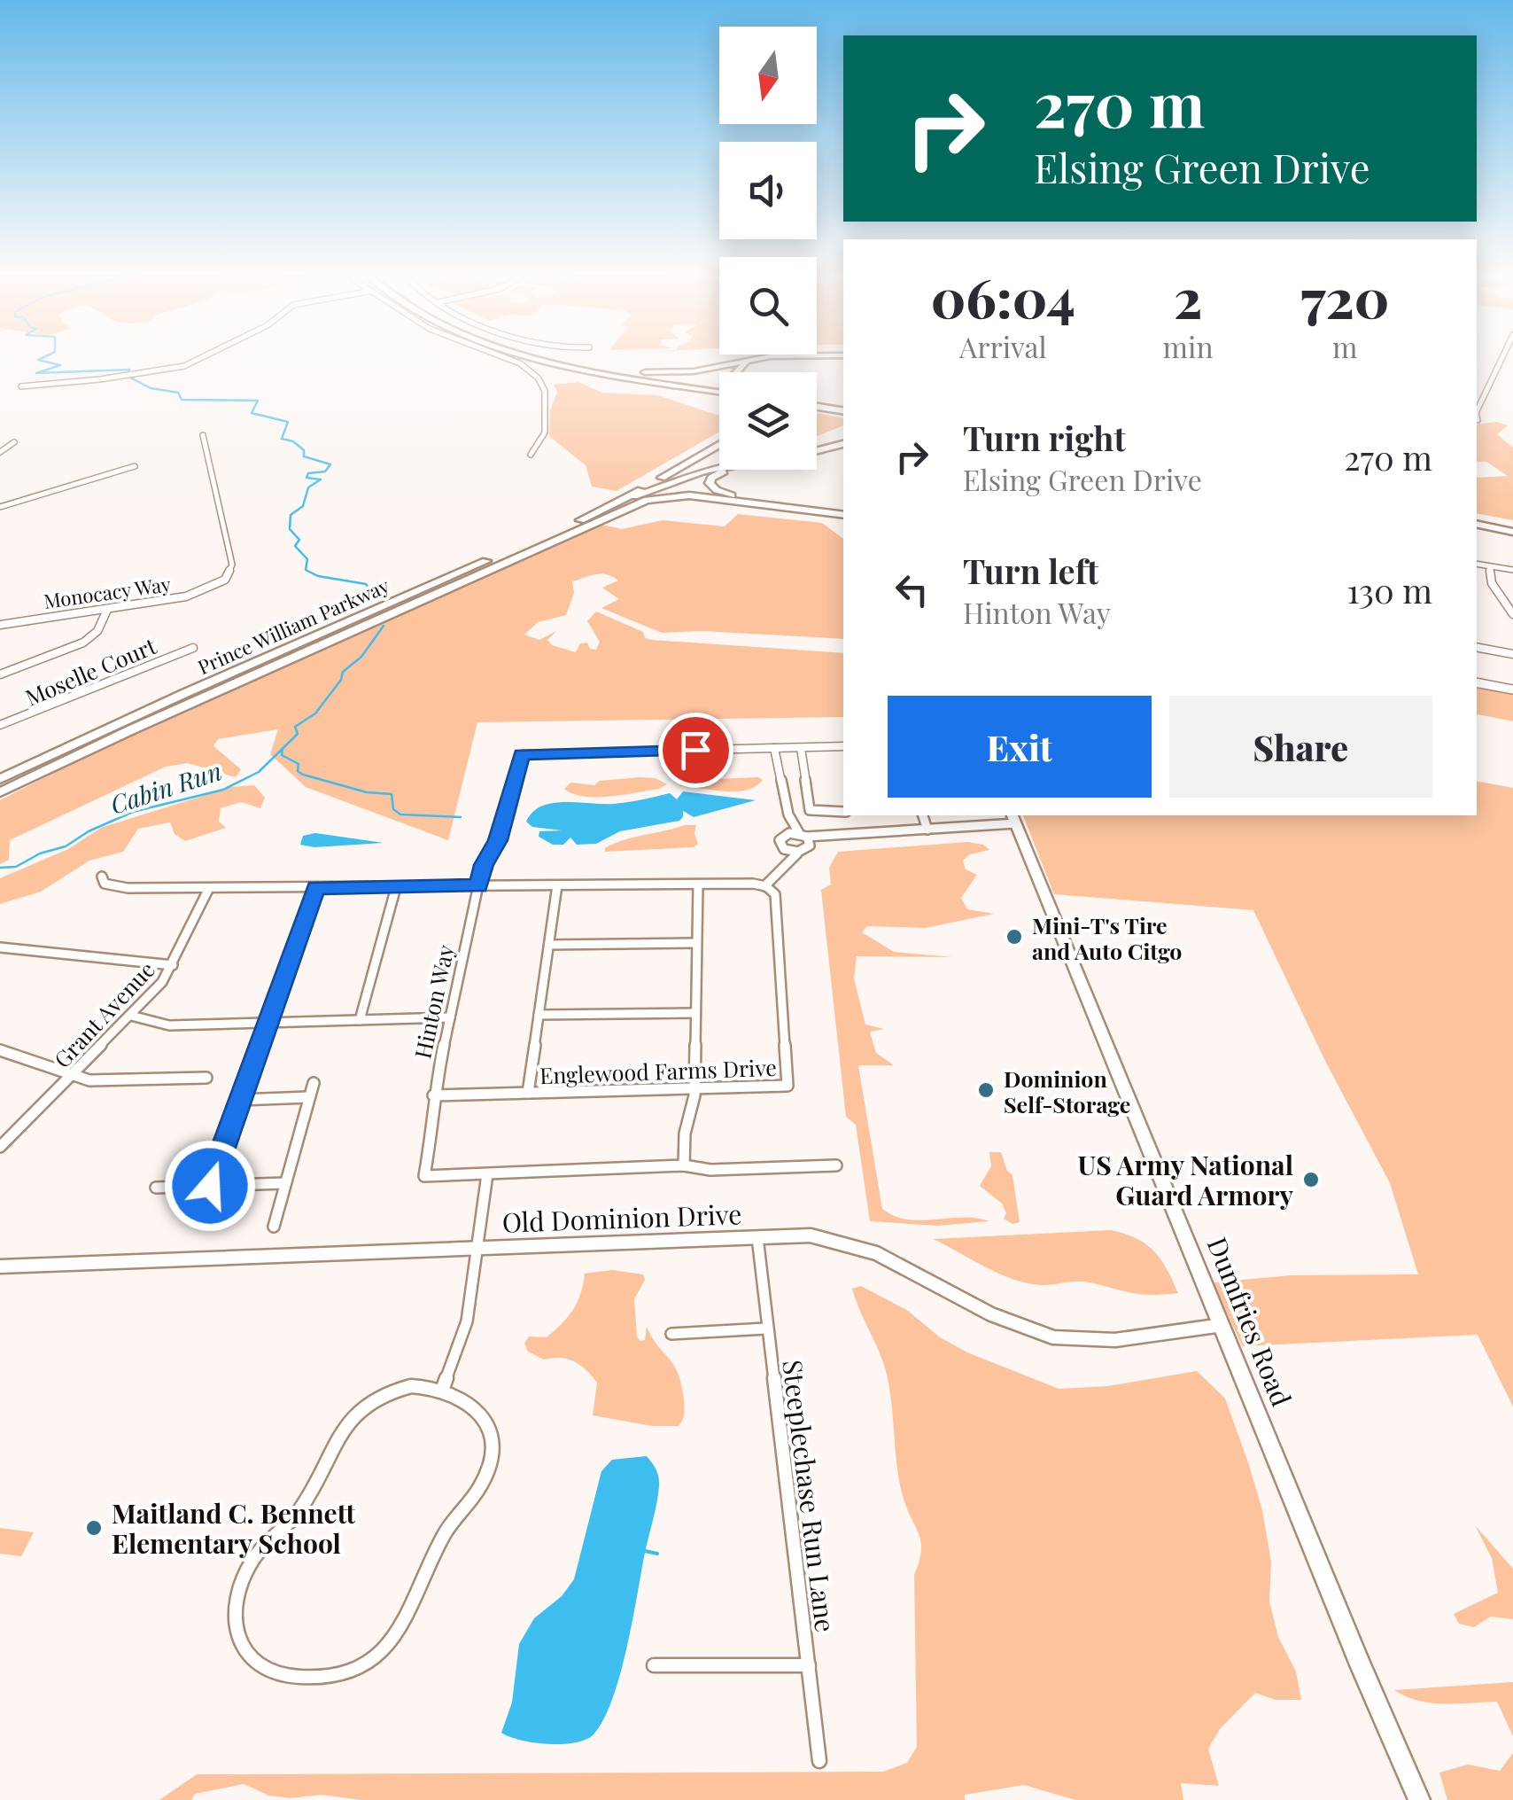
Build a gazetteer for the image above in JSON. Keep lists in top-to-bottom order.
{
  "streets": {
    "highway": ["Prince William Parkway"],
    "main road": ["Dumfries Road"],
    "street": [
      "Monocacy Way",
      "Moselle Court",
      "Hinton Way",
      "Grant Avenue",
      "Englewood Farms Drive",
      "Old Dominion Drive",
      "Steeplechase Run Lane"
    ]
  },
  "crossings": [
    ["Hinton Way", "Englewood Farms Drive"],
    ["Old Dominion Drive", "Dumfries Road"],
    ["Old Dominion Drive", "Steeplechase Run Lane"]
  ],
  "water": ["Cabin Run"],
  "places": [
    "Mini-T's Tire and Auto Citgo",
    "Dominion Self-Storage",
    "US Army National Guard Armory",
    "Maitland C. Bennett Elementary School"
  ],
  "north": "bottom",
  "page": {
    "turn": ["270 m", "Elsing Green Drive"],
    "eta": [
      "06:04",
      "Arrival",
      "2",
      "min",
      "720",
      "m"
    ],
    "list": [
      {
        "name": "Turn right",
        "note": "Elsing Green Drive",
        "value": "270 m"
      },
      {
        "name": "Turn left",
        "note": "Hinton Way",
        "value": "130 m"
      }
    ],
    "buttons": ["Exit", "Share"]
  }
}
